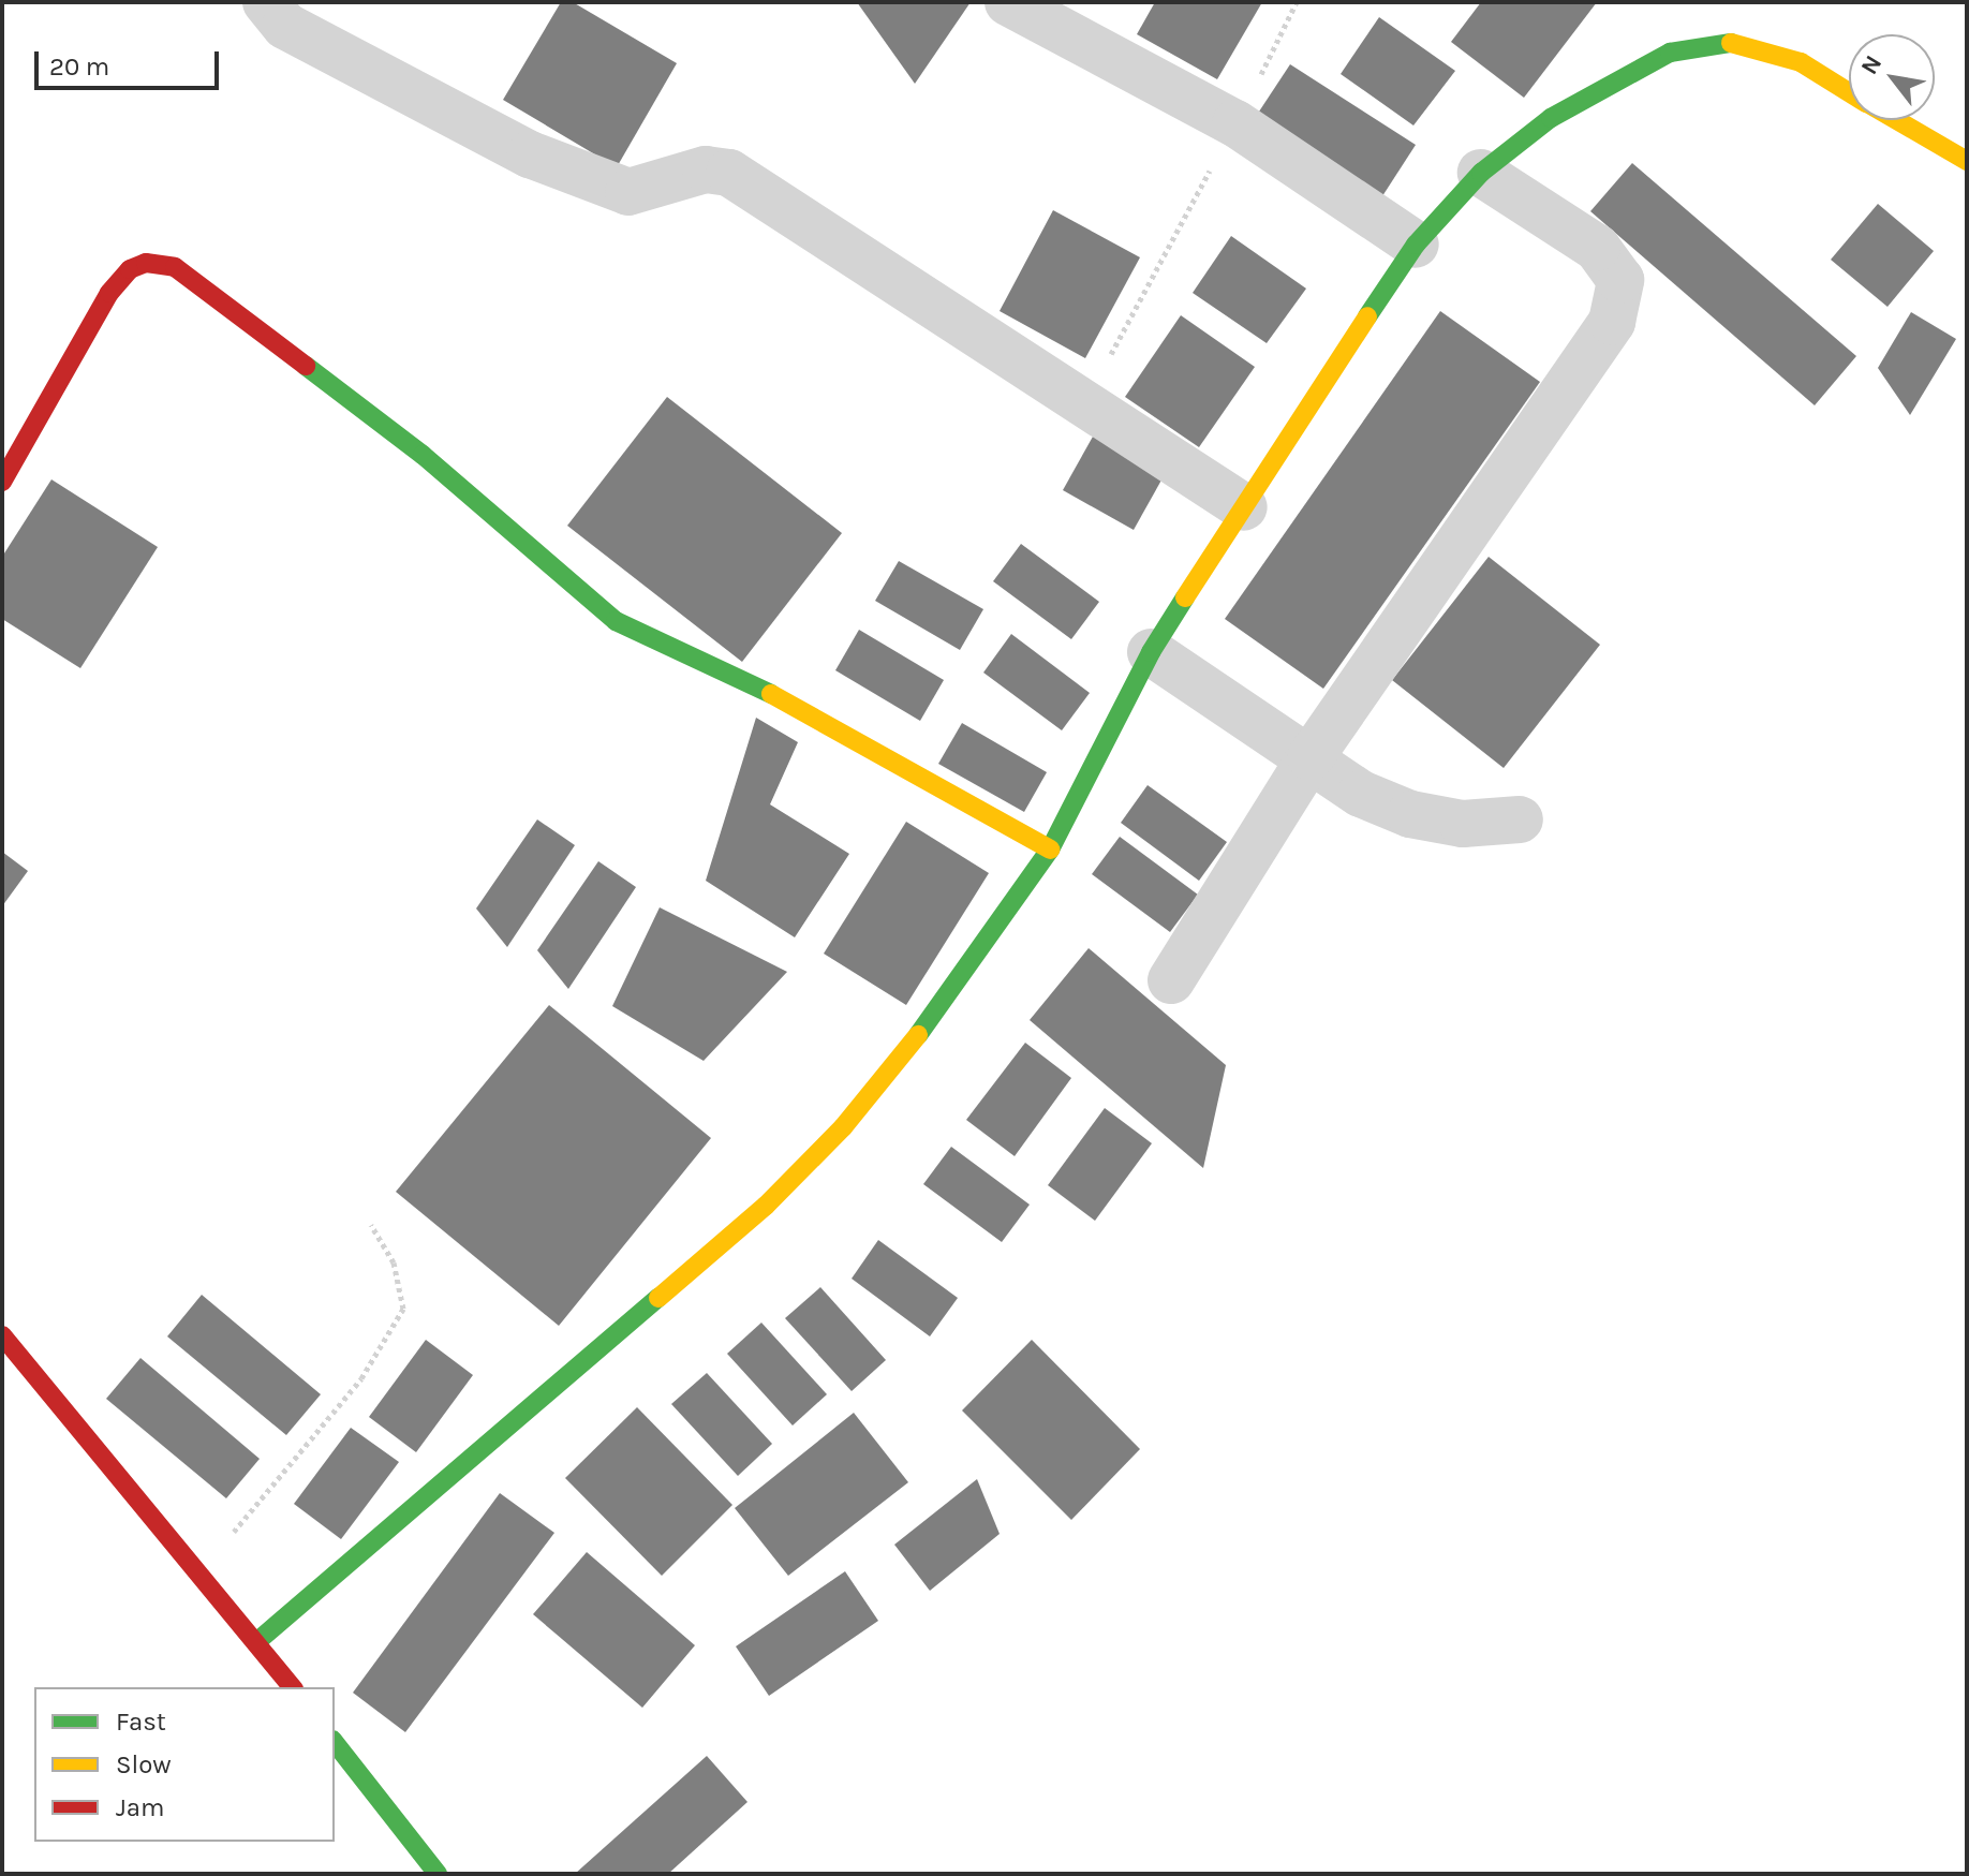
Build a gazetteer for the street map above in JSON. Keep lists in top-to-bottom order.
{
  "legend": ["Fast", "Slow", "Jam"],
  "scale_bar": "20 m",
  "north": "top left"
}
